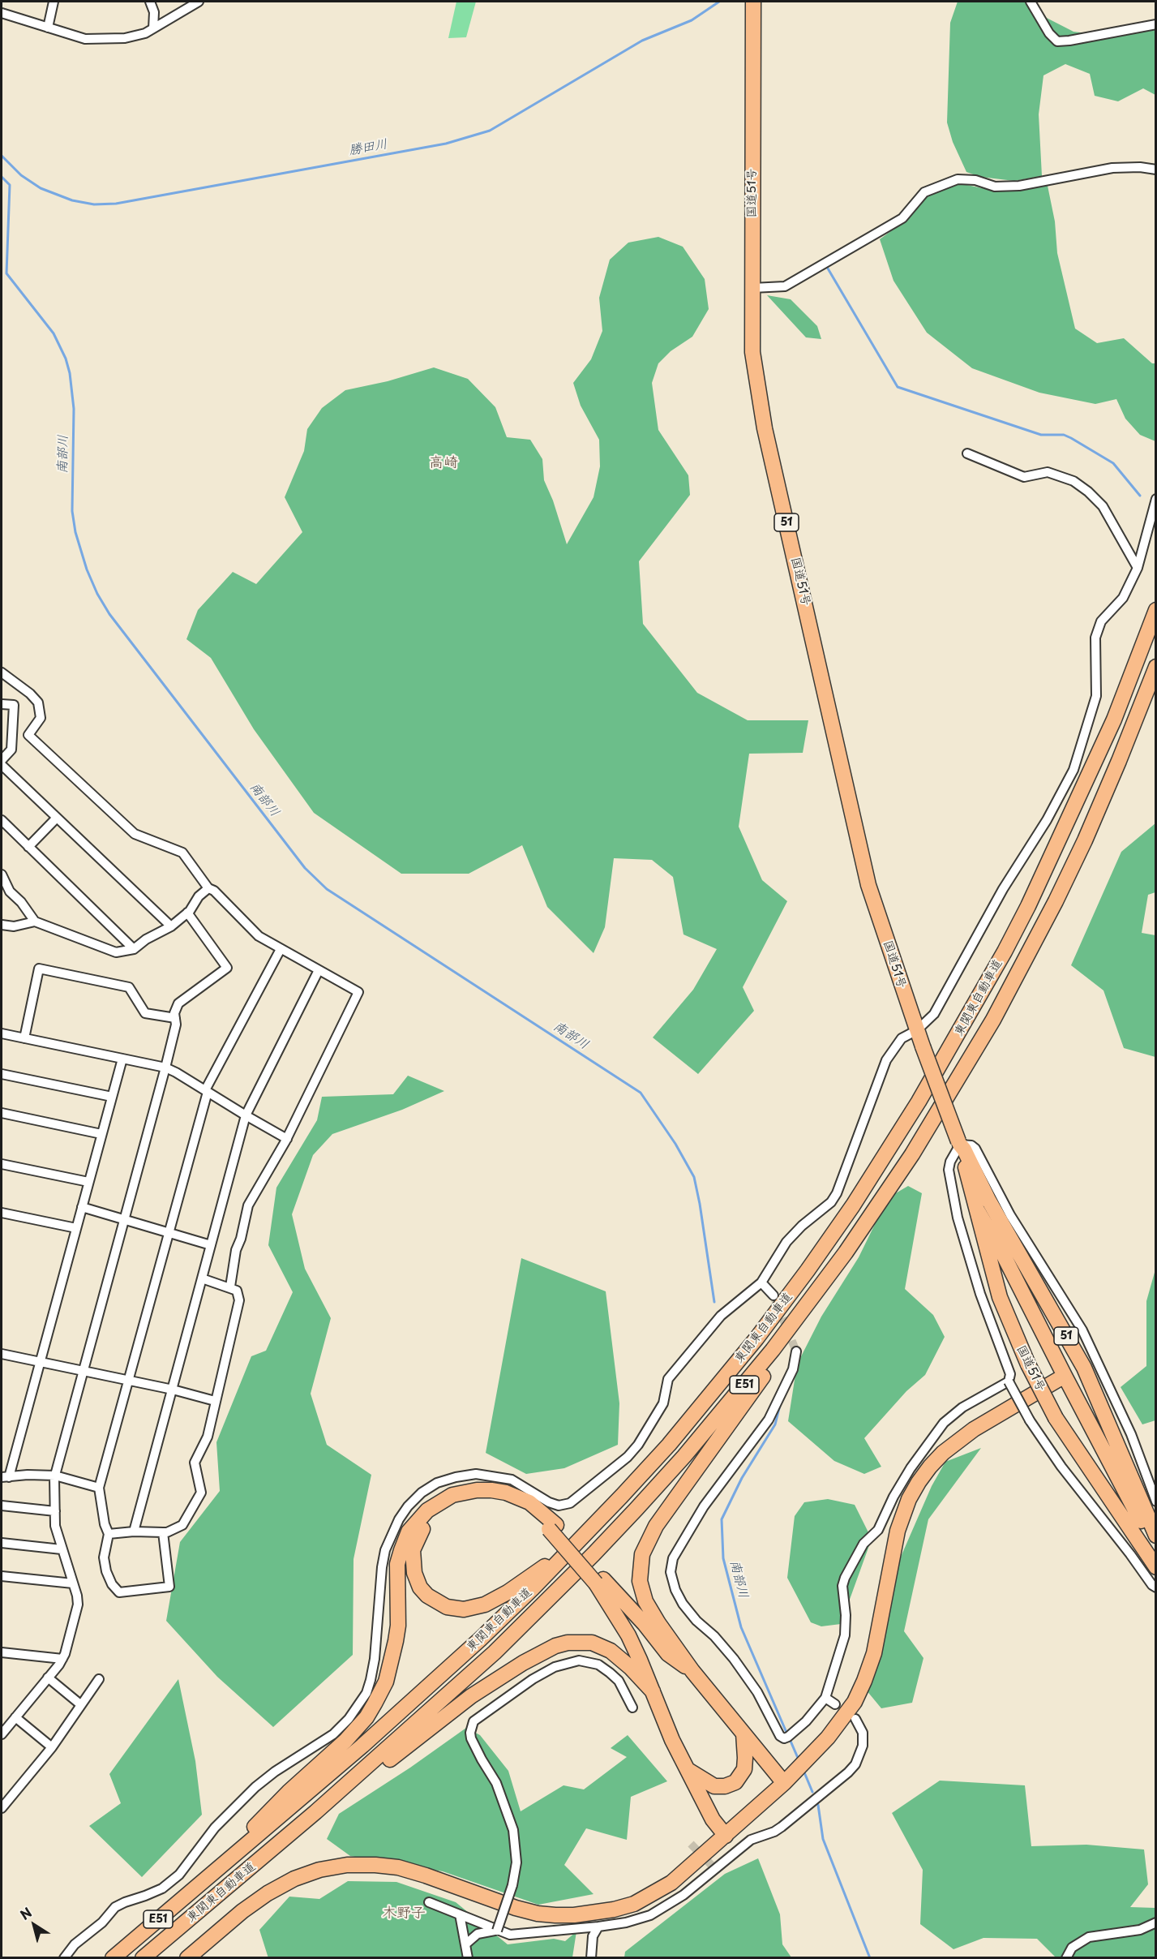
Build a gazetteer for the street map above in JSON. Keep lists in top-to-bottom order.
{
  "streets": {
    "highway": [
      "国道51号",
      "51",
      "東関東自動車道",
      "E51"
    ]
  },
  "districts": ["高崎", "木野子"],
  "water": ["勝田川", "南部川"],
  "north": "top left"
}
